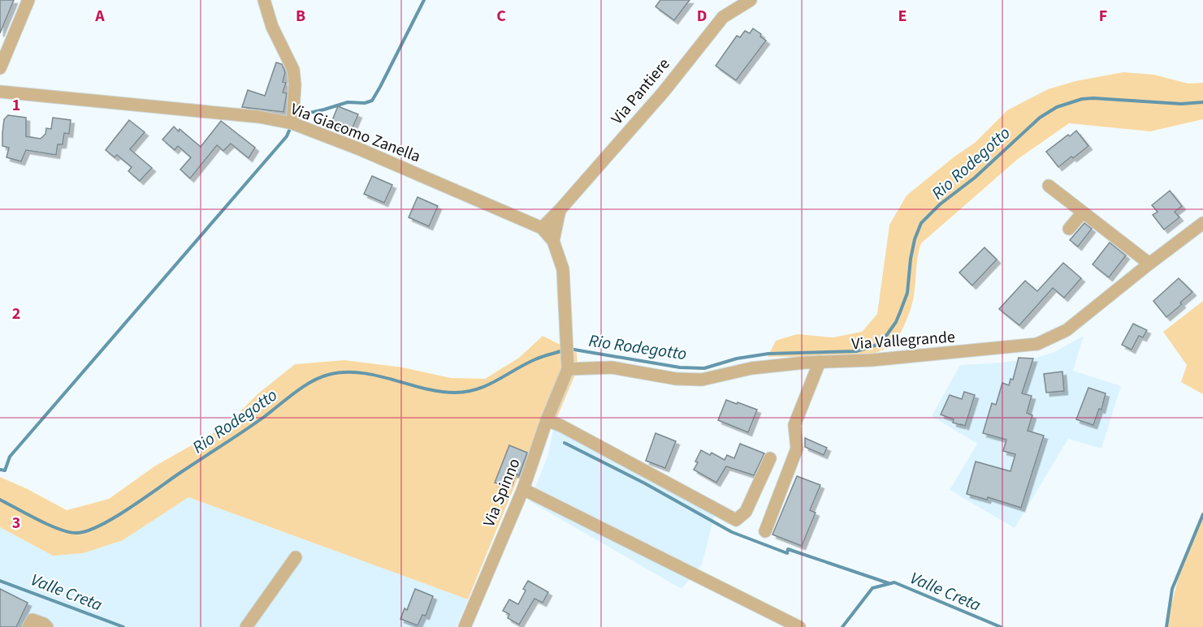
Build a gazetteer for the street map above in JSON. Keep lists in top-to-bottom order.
{
  "streets": {
    "street": [
      "Via Pantiere",
      "Via Giacomo Zanella",
      "Via Vallegrande",
      "Via Spinno"
    ]
  },
  "crossings": [
    ["Via Pantiere", "Via Giacomo Zanella"],
    ["Via Giacomo Zanella", "Via Vallegrande"],
    ["Via Giacomo Zanella", "Via Spinno"],
    ["Via Vallegrande", "Via Spinno"]
  ],
  "water": ["Rio Rodegotto", "Valle Creta"],
  "grid": {
    "columns": [
      "A",
      "B",
      "C",
      "D",
      "E",
      "F"
    ],
    "rows": ["1", "2", "3"]
  }
}
